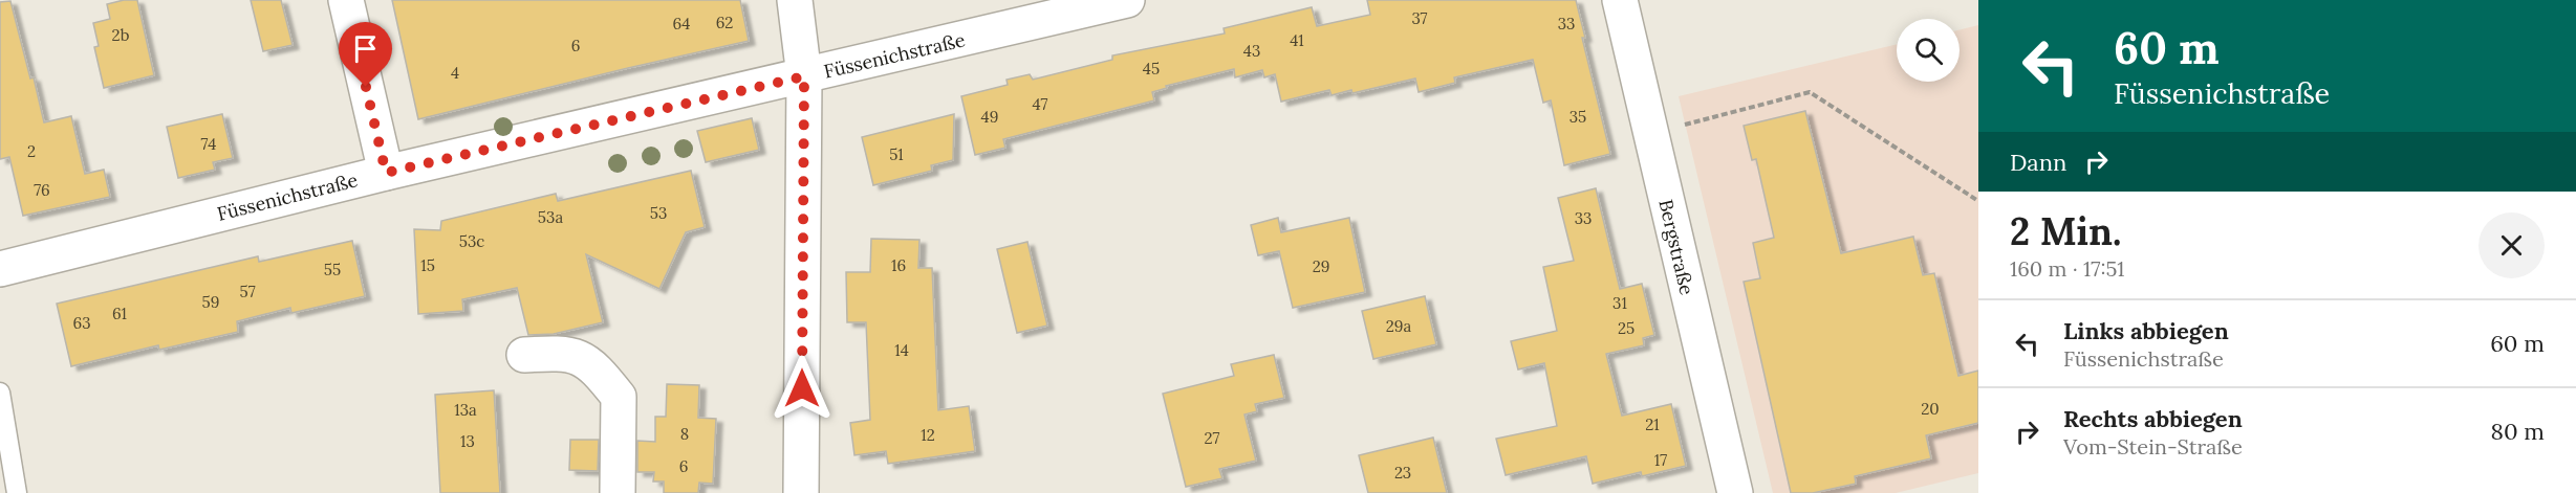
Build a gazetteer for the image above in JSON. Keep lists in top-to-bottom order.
{
  "streets": {
    "street": ["Füssenichstraße", "Bergstraße"]
  },
  "house_numbers": [
    "37",
    "62",
    "64",
    "33",
    "2b",
    "41",
    "6",
    "43",
    "45",
    "4",
    "47",
    "49",
    "35",
    "74",
    "2",
    "51",
    "76",
    "53",
    "53a",
    "33",
    "53c",
    "15",
    "16",
    "29",
    "55",
    "57",
    "59",
    "31",
    "61",
    "63",
    "29a",
    "25",
    "14",
    "20",
    "13a",
    "21",
    "8",
    "12",
    "27",
    "13",
    "17",
    "6",
    "23"
  ],
  "page": {
    "turn": ["60 m", "Füssenichstraße"],
    "then": "Dann",
    "heading": ["2 Min.", "160 m · 17:51"],
    "list": [
      {
        "name": "Links abbiegen",
        "note": "Füssenichstraße",
        "value": "60 m"
      },
      {
        "name": "Rechts abbiegen",
        "note": "Vom-Stein-Straße",
        "value": "80 m"
      }
    ]
  }
}
